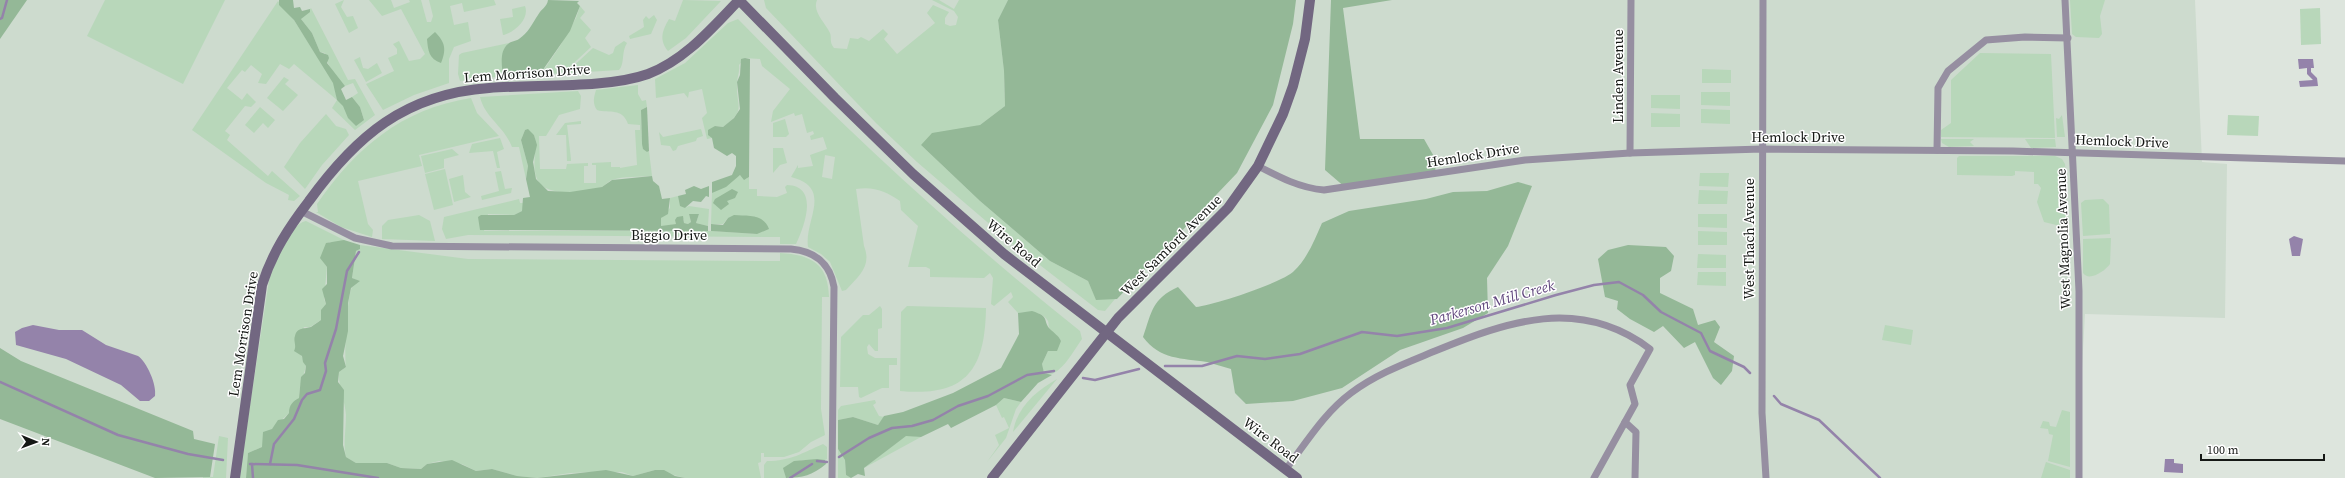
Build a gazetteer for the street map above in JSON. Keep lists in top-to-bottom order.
{
  "streets": {
    "street": [
      "Lem Morrison Drive",
      "Linden Avenue",
      "Hemlock Drive",
      "Biggio Drive",
      "West Thach Avenue",
      "West Magnolia Avenue",
      "Wire Road",
      "West Samford Avenue"
    ]
  },
  "crossings": [
    ["Lem Morrison Drive", "Biggio Drive"],
    ["Lem Morrison Drive", "Wire Road"],
    ["Linden Avenue", "Hemlock Drive"],
    ["Hemlock Drive", "West Thach Avenue"],
    ["Hemlock Drive", "West Magnolia Avenue"],
    ["Hemlock Drive", "West Samford Avenue"],
    ["Wire Road", "West Samford Avenue"]
  ],
  "water": ["Parkerson Mill Creek"],
  "scale_bar": "100 m",
  "north": "right"
}
